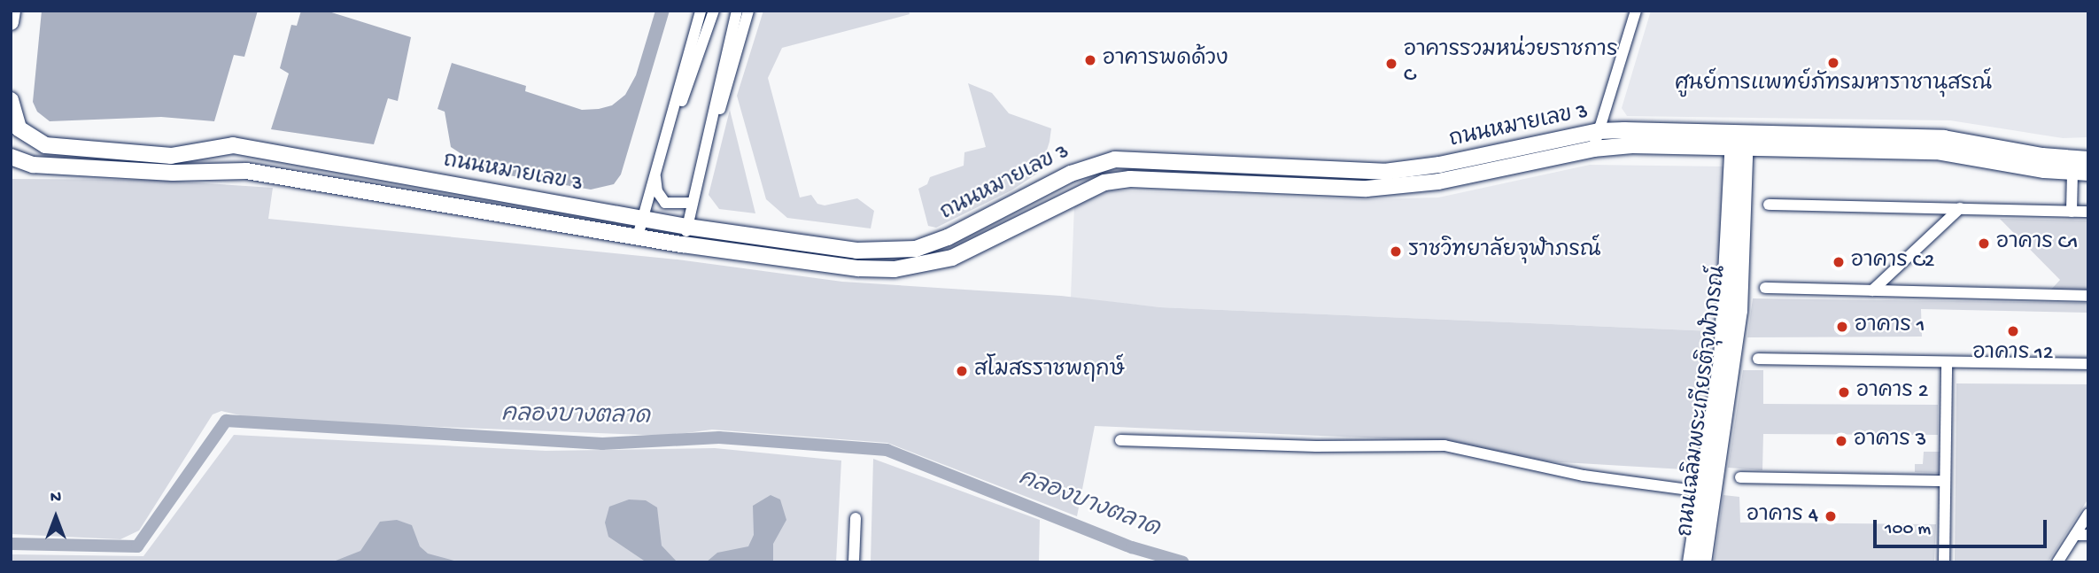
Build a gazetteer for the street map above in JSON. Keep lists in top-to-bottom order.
{
  "streets": {
    "street": ["ถนนหมายเลข 3", "ถนนเฉลิมพระเกียรติจุฬาภรณ์"]
  },
  "crossings": [
    ["ถนนหมายเลข 3", "ถนนเฉลิมพระเกียรติจุฬาภรณ์"]
  ],
  "water": ["คลองบางตลาด"],
  "places": [
    "อาคารพดด้วง",
    "ศูนย์การแพทย์ภัทรมหาราชานุสรณ์",
    "อาคารรวมหน่วยราชการ C",
    "อาคาร C1",
    "ราชวิทยาลัยจุฬาภรณ์",
    "อาคาร C2",
    "อาคาร 1",
    "อาคาร 12",
    "สโมสรราชพฤกษ์",
    "อาคาร 2",
    "อาคาร 3",
    "อาคาร 4"
  ],
  "scale_bar": "100 m",
  "north": "top"
}
